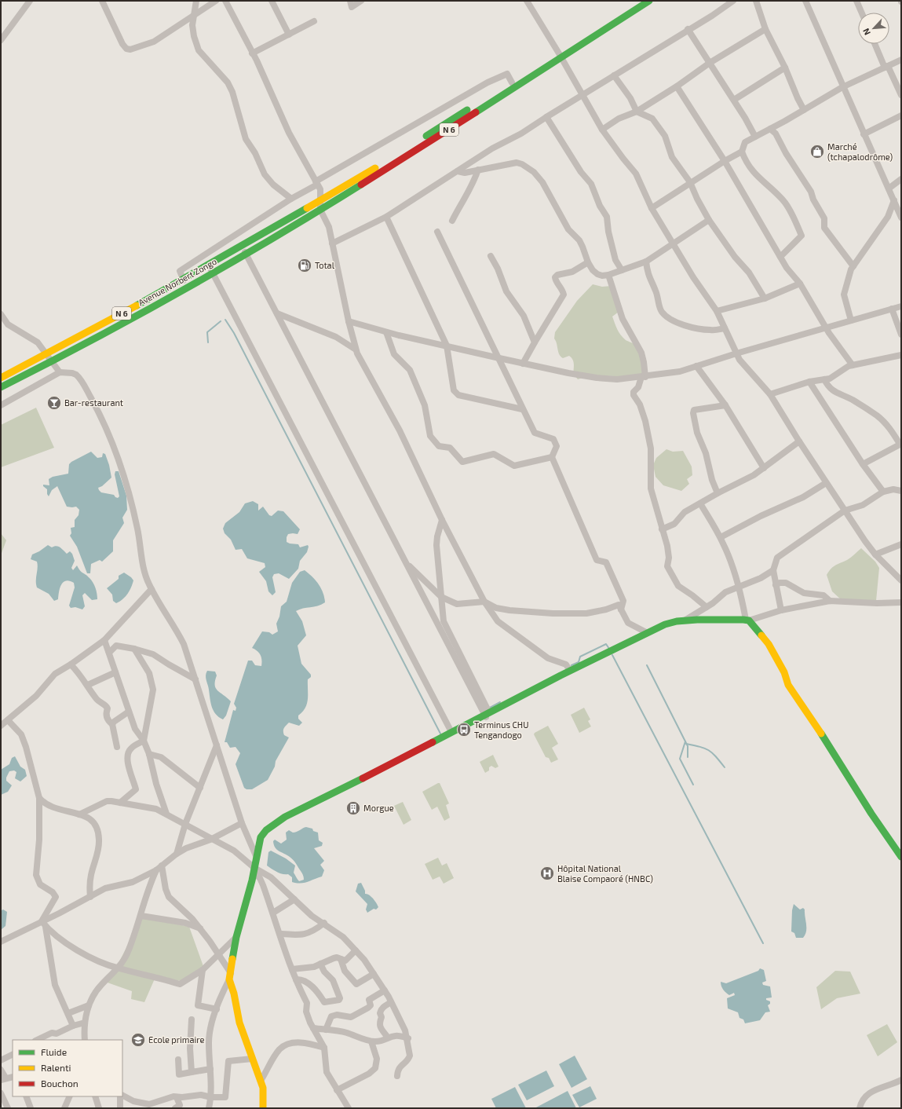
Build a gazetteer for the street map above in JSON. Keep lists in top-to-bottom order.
{
  "streets": {
    "main road": ["N 6", "Avenue Norbert Zongo"]
  },
  "crossings": [
    ["N 6", "Avenue Norbert Zongo"]
  ],
  "places": {
    "shop": ["Marché (tchapalodrôme)"],
    "fuel station": ["Total"],
    "bar": ["Bar-restaurant"],
    "bus stop": ["Terminus CHU Tengandogo"],
    "building": ["Morgue"],
    "hospital": ["Hôpital National Blaise Compaoré (HNBC)"],
    "school or university": ["Ecole primaire"]
  },
  "legend": ["Fluide", "Ralenti", "Bouchon"],
  "north": "bottom left"
}
